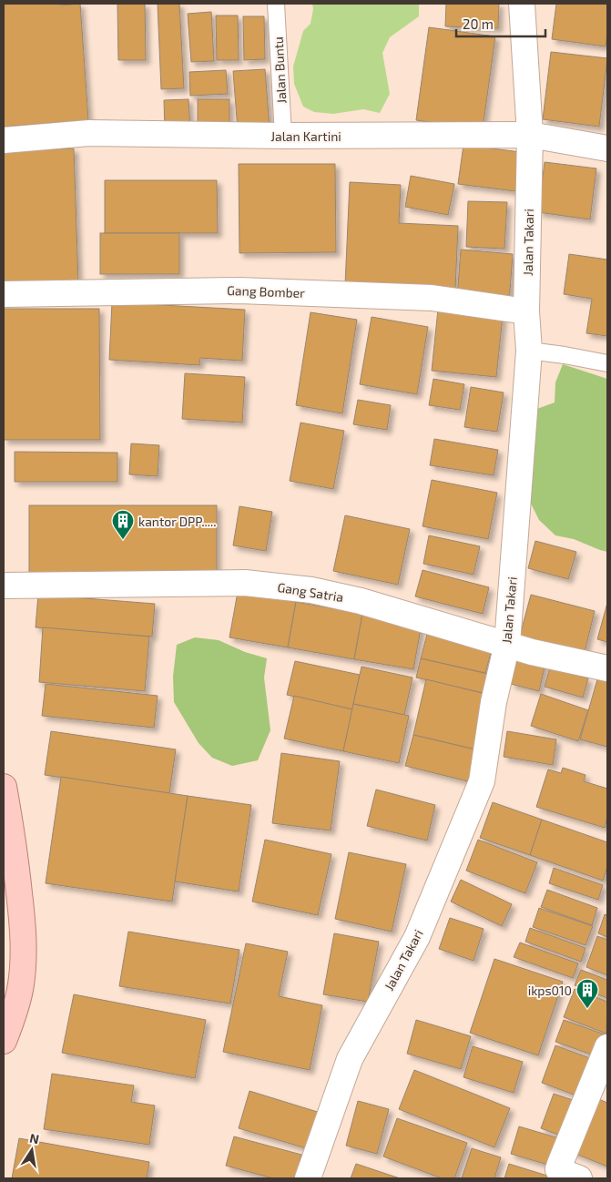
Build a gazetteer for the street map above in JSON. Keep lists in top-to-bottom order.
{
  "streets": {
    "street": [
      "Jalan Kartini",
      "Jalan Takari",
      "Gang Bomber",
      "Gang Satria"
    ],
    "lane": ["Jalan Buntu"]
  },
  "crossings": [
    ["Jalan Buntu", "Jalan Kartini"],
    ["Jalan Kartini", "Jalan Takari"],
    ["Jalan Takari", "Gang Bomber"],
    ["Jalan Takari", "Gang Satria"]
  ],
  "places": {
    "building": ["kantor DPP.....", "ikps010"]
  },
  "scale_bar": "20 m",
  "north": "top"
}
